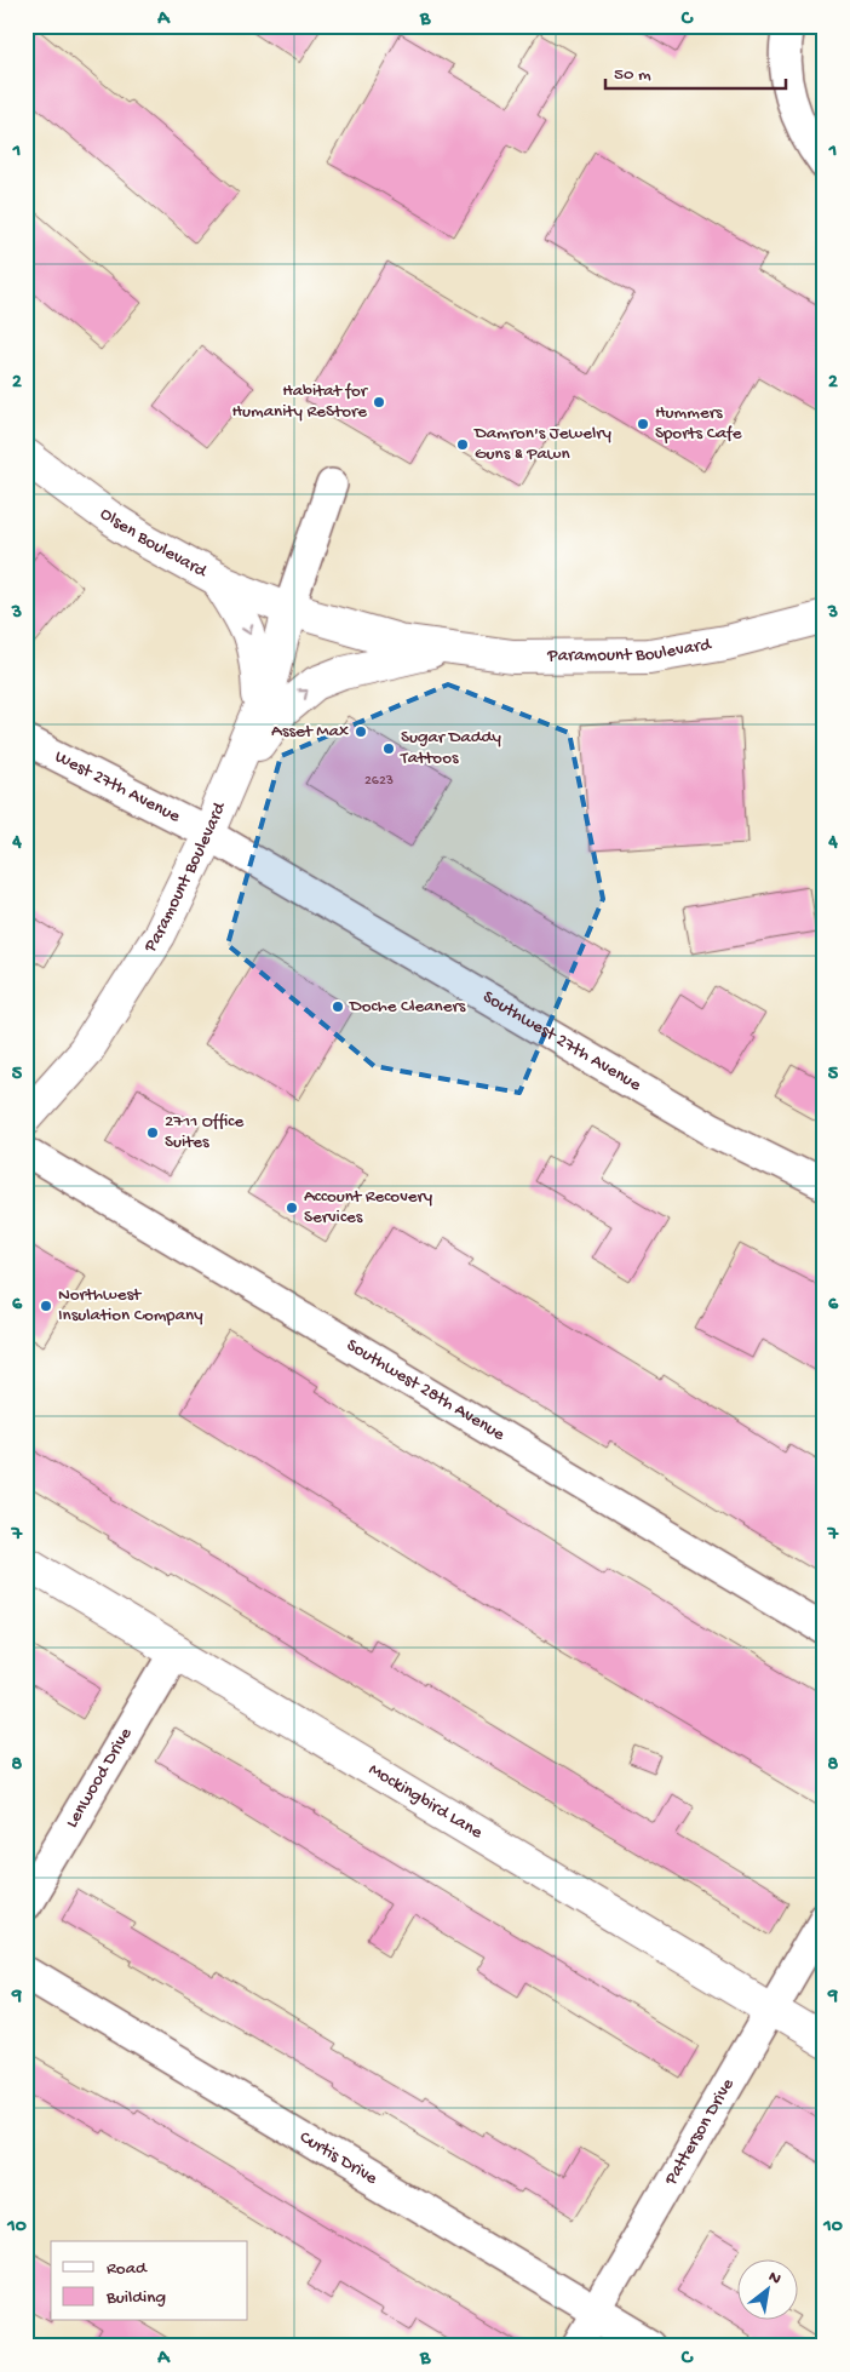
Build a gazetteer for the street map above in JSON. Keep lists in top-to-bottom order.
{
  "streets": {
    "main road": ["Olsen Boulevard", "Paramount Boulevard", "Mockingbird Lane"],
    "street": [
      "West 27th Avenue",
      "Southwest 27th Avenue",
      "Southwest 28th Avenue",
      "Lenwood Drive",
      "Patterson Drive",
      "Curtis Drive"
    ]
  },
  "crossings": [
    ["Olsen Boulevard", "Paramount Boulevard"],
    ["Paramount Boulevard", "West 27th Avenue"],
    ["Paramount Boulevard", "Southwest 27th Avenue"],
    ["West 27th Avenue", "Southwest 27th Avenue"],
    ["Lenwood Drive", "Mockingbird Lane"],
    ["Mockingbird Lane", "Patterson Drive"],
    ["Patterson Drive", "Curtis Drive"]
  ],
  "places": [
    "Habitat for Humanity ReStore",
    "Hummers Sports Cafe",
    "Damron's Jewelry Guns & Pawn",
    "Asset Max",
    "Sugar Daddy Tattoos",
    "Doche Cleaners",
    "2711 Office Suites",
    "Account Recovery Services",
    "Northwest Insulation Company"
  ],
  "house_numbers": ["2623"],
  "legend": ["Road", "Building"],
  "scale_bar": "50 m",
  "north": "top right",
  "grid": {
    "columns": ["A", "B", "C"],
    "rows": [
      "1",
      "2",
      "3",
      "4",
      "5",
      "6",
      "7",
      "8",
      "9",
      "10"
    ]
  }
}
